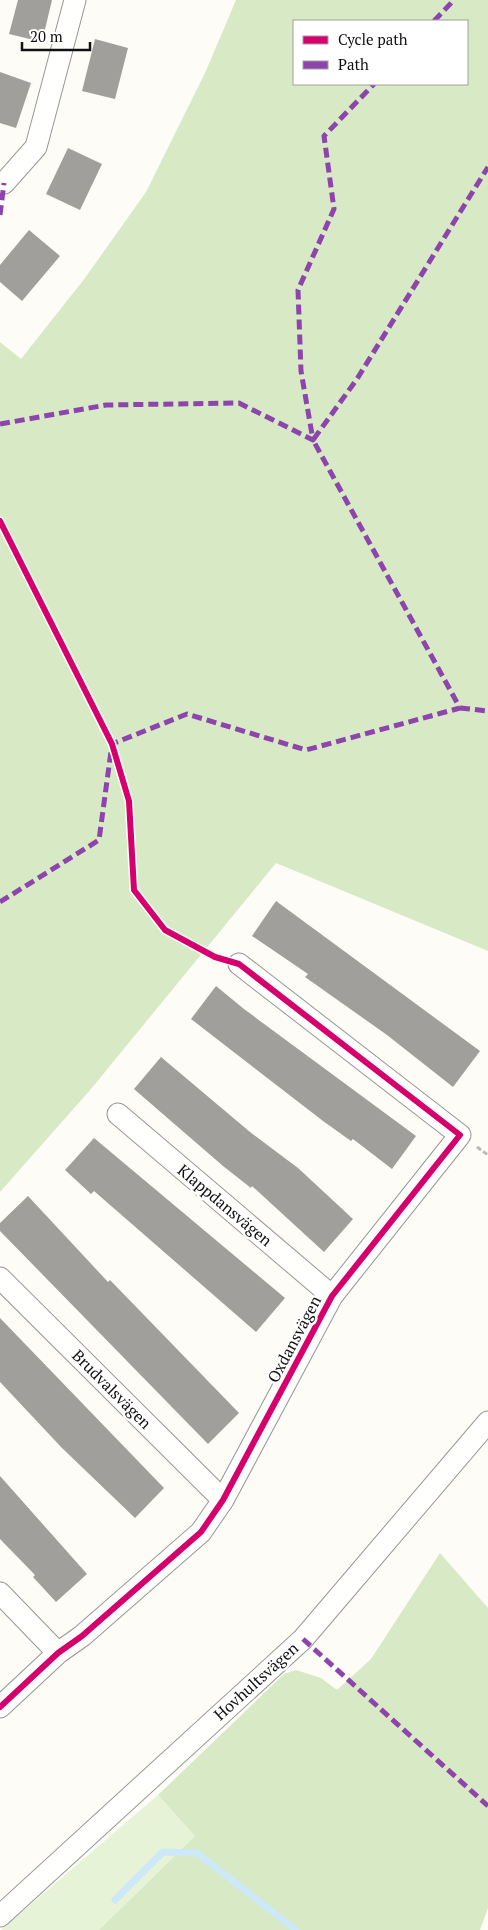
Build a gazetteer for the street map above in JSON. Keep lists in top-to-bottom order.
{
  "streets": {
    "street": [
      "Klappdansvägen",
      "Oxdansvägen",
      "Brudvalsvägen",
      "Hovhultsvägen"
    ]
  },
  "crossings": [
    ["Klappdansvägen", "Oxdansvägen"],
    ["Oxdansvägen", "Brudvalsvägen"]
  ],
  "legend": ["Cycle path", "Path"],
  "scale_bar": "20 m"
}
